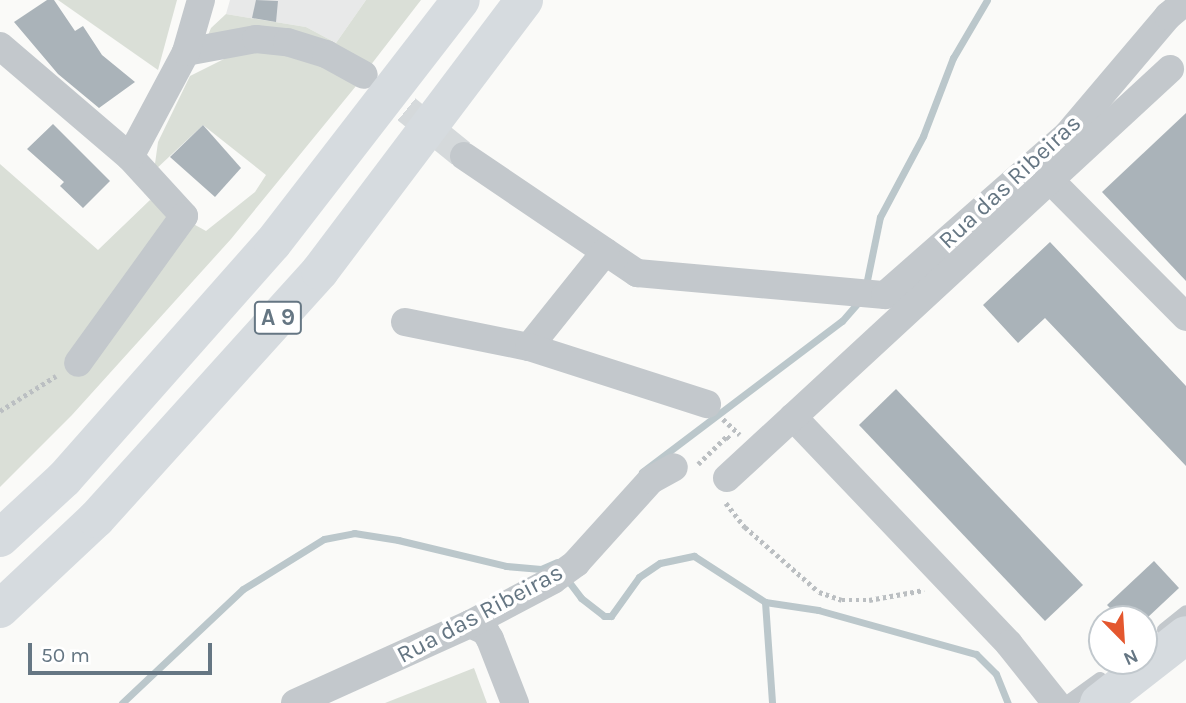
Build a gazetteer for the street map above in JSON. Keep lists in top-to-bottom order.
{
  "streets": {
    "main road": ["A 9"],
    "street": ["Rua das Ribeiras"]
  },
  "scale_bar": "50 m",
  "north": "bottom right"
}
